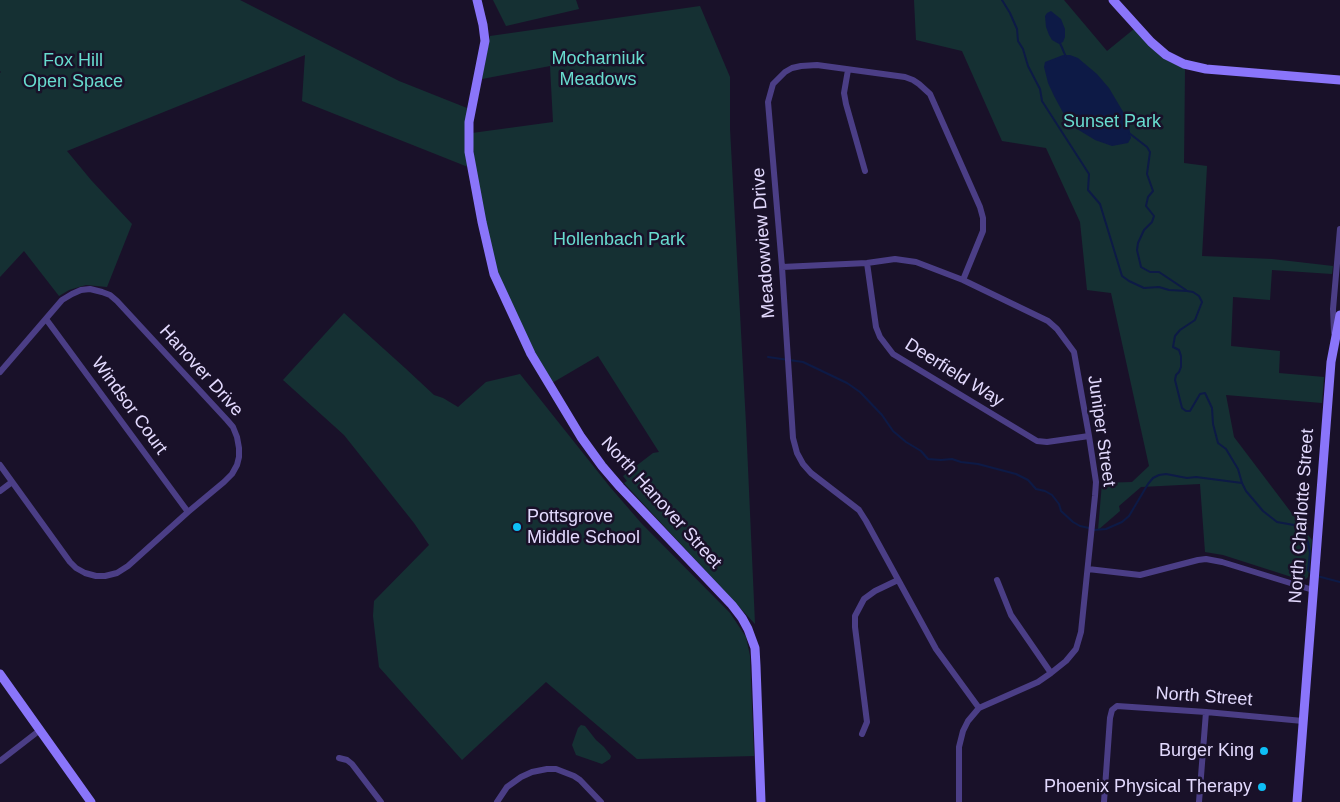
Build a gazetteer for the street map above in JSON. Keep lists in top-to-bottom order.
{
  "streets": {
    "street": [
      "Meadowview Drive",
      "Hanover Drive",
      "Deerfield Way",
      "Windsor Court",
      "Juniper Street",
      "North Hanover Street",
      "North Charlotte Street",
      "North Street"
    ]
  },
  "crossings": [
    ["Meadowview Drive", "Juniper Street"],
    ["Hanover Drive", "Windsor Court"],
    ["Deerfield Way", "Juniper Street"],
    ["North Charlotte Street", "North Street"]
  ],
  "parks": [
    "Mocharniuk Meadows",
    "Fox Hill Open Space",
    "Sunset Park",
    "Hollenbach Park"
  ],
  "places": ["Pottsgrove Middle School", "Burger King", "Phoenix Physical Therapy"]
}
